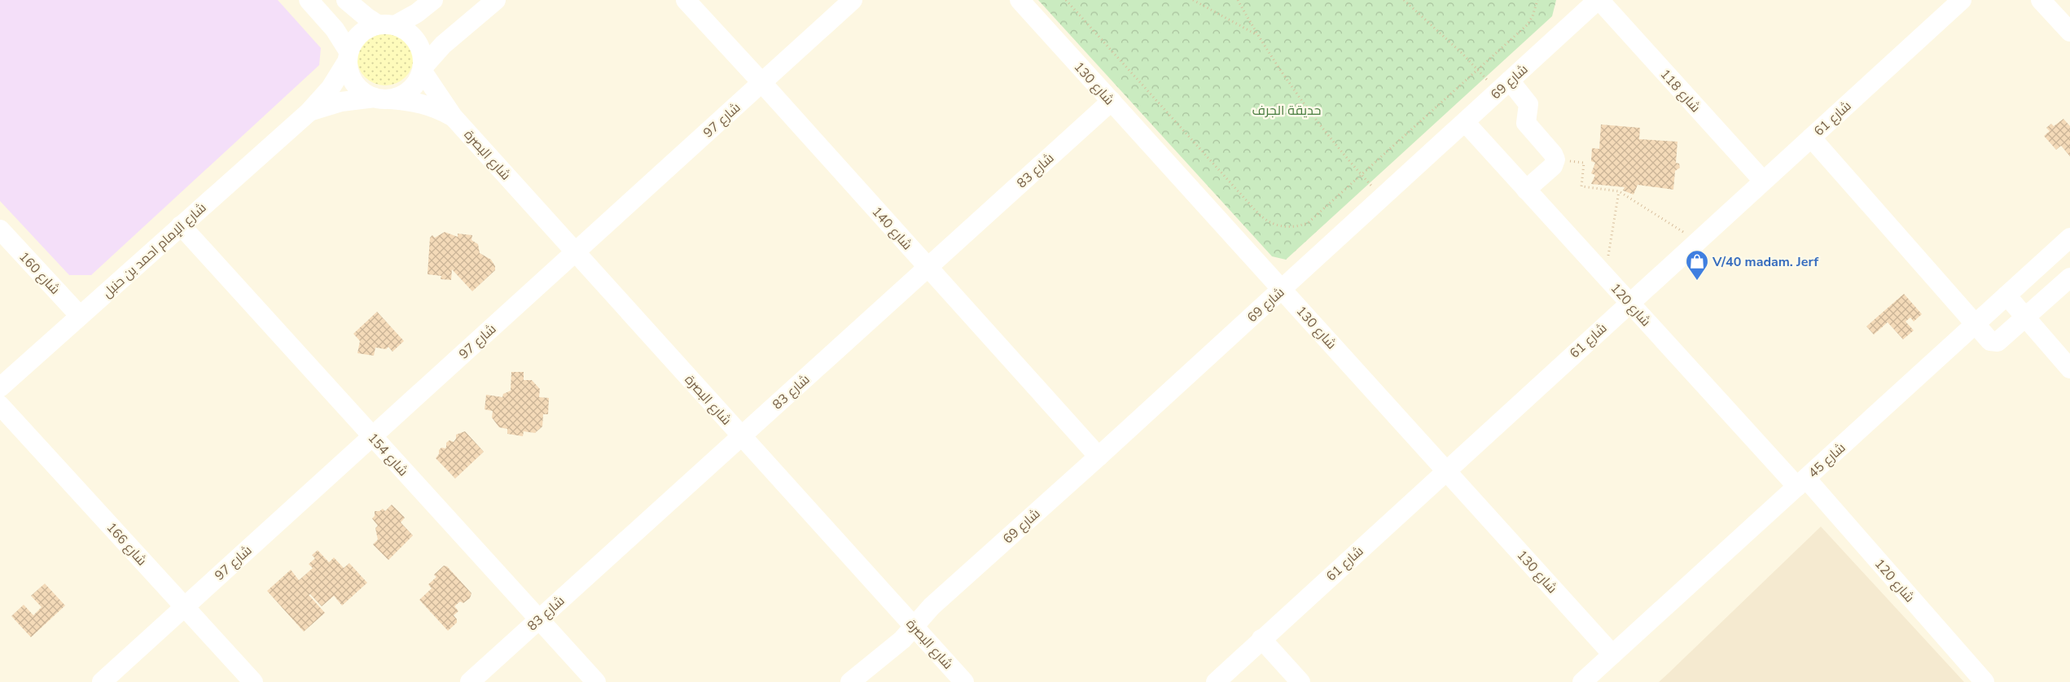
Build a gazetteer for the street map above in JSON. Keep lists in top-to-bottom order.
{
  "streets": {
    "street": [
      "شارع 69",
      "شارع 130",
      "شارع 118",
      "شارع 61",
      "شارع 97",
      "شارع البصرة",
      "شارع 83",
      "شارع 140",
      "شارع الإمام احمد بن حنبل",
      "شارع 160",
      "شارع 120",
      "شارع 154",
      "شارع 45",
      "شارع 166"
    ]
  },
  "crossings": [
    ["شارع 69", "شارع 130"],
    ["شارع 69", "شارع 118"],
    ["شارع 69", "شارع البصرة"],
    ["شارع 69", "شارع 140"],
    ["شارع 69", "شارع 120"],
    ["شارع 130", "شارع 61"],
    ["شارع 130", "شارع 83"],
    ["شارع 130", "شارع 45"],
    ["شارع 118", "شارع 61"],
    ["شارع 61", "شارع 120"],
    ["شارع 97", "شارع البصرة"],
    ["شارع 97", "شارع 140"],
    ["شارع 97", "شارع 154"],
    ["شارع 97", "شارع 166"],
    ["شارع البصرة", "شارع 83"],
    ["شارع البصرة", "شارع الإمام احمد بن حنبل"],
    ["شارع 83", "شارع 140"],
    ["شارع 83", "شارع 154"],
    ["شارع الإمام احمد بن حنبل", "شارع 160"],
    ["شارع الإمام احمد بن حنبل", "شارع 154"],
    ["شارع 120", "شارع 45"]
  ],
  "parks": ["حديقة الجرف"],
  "places": {
    "shop": ["V/40 madam. Jerf"]
  }
}
